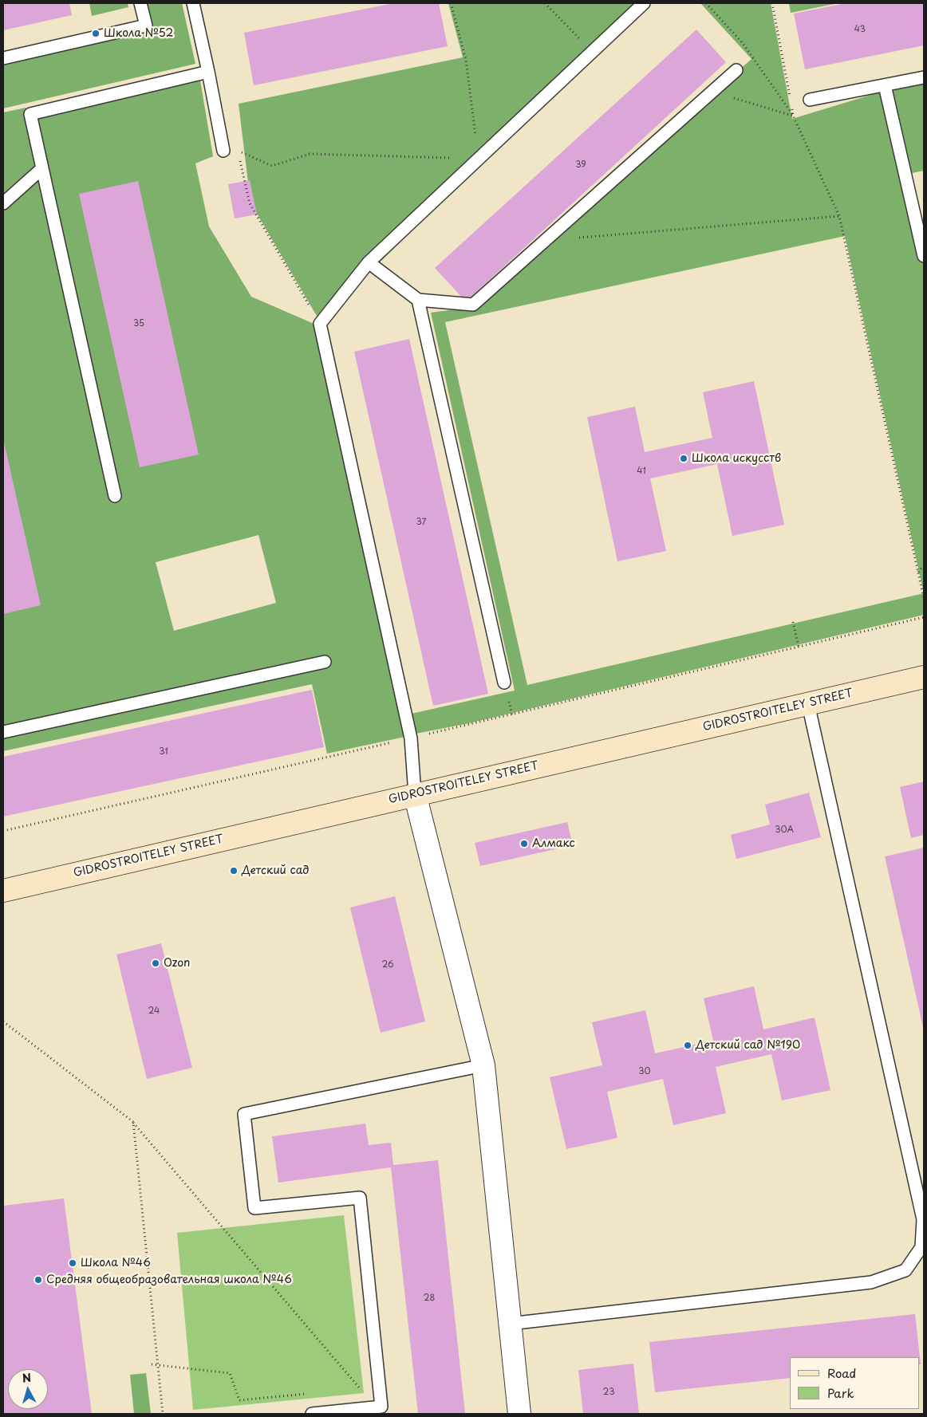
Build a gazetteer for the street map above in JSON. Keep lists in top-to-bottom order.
{
  "streets": {
    "street": ["GIDROSTROITELEY STREET"]
  },
  "places": [
    "Школа №52",
    "Школа искусств",
    "Алмакс",
    "Детский сад",
    "Ozon",
    "Детский сад №190",
    "Школа №46",
    "Средняя общеобразовательная школа №46"
  ],
  "house_numbers": [
    "43",
    "39",
    "35",
    "41",
    "37",
    "31",
    "30А",
    "26",
    "24",
    "30",
    "28",
    "23"
  ],
  "legend": ["Road", "Park"],
  "north": "top"
}
